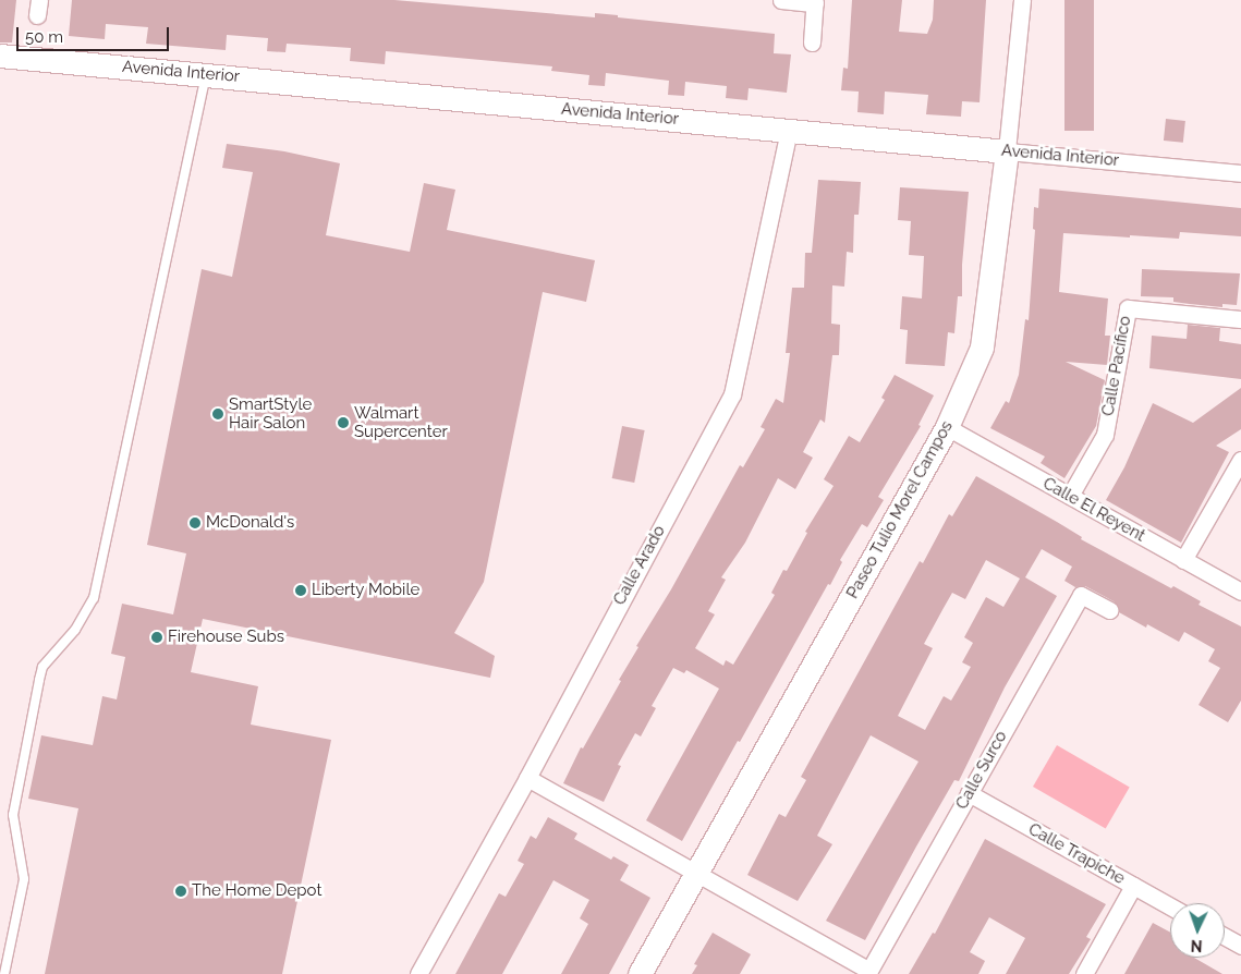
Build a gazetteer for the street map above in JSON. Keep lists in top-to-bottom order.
{
  "streets": {
    "street": [
      "Avenida Interior",
      "Calle Pacífico",
      "Paseo Tulio Morel Campos",
      "Calle El Reyent",
      "Calle Arado",
      "Calle Surco",
      "Calle Trapiche"
    ]
  },
  "crossings": [
    ["Avenida Interior", "Paseo Tulio Morel Campos"],
    ["Avenida Interior", "Calle Arado"],
    ["Calle Pacífico", "Calle El Reyent"],
    ["Paseo Tulio Morel Campos", "Calle El Reyent"],
    ["Calle Surco", "Calle Trapiche"]
  ],
  "places": [
    "SmartStyle Hair Salon",
    "Walmart Supercenter",
    "McDonald's",
    "Liberty Mobile",
    "Firehouse Subs",
    "The Home Depot"
  ],
  "scale_bar": "50 m",
  "north": "bottom"
}
